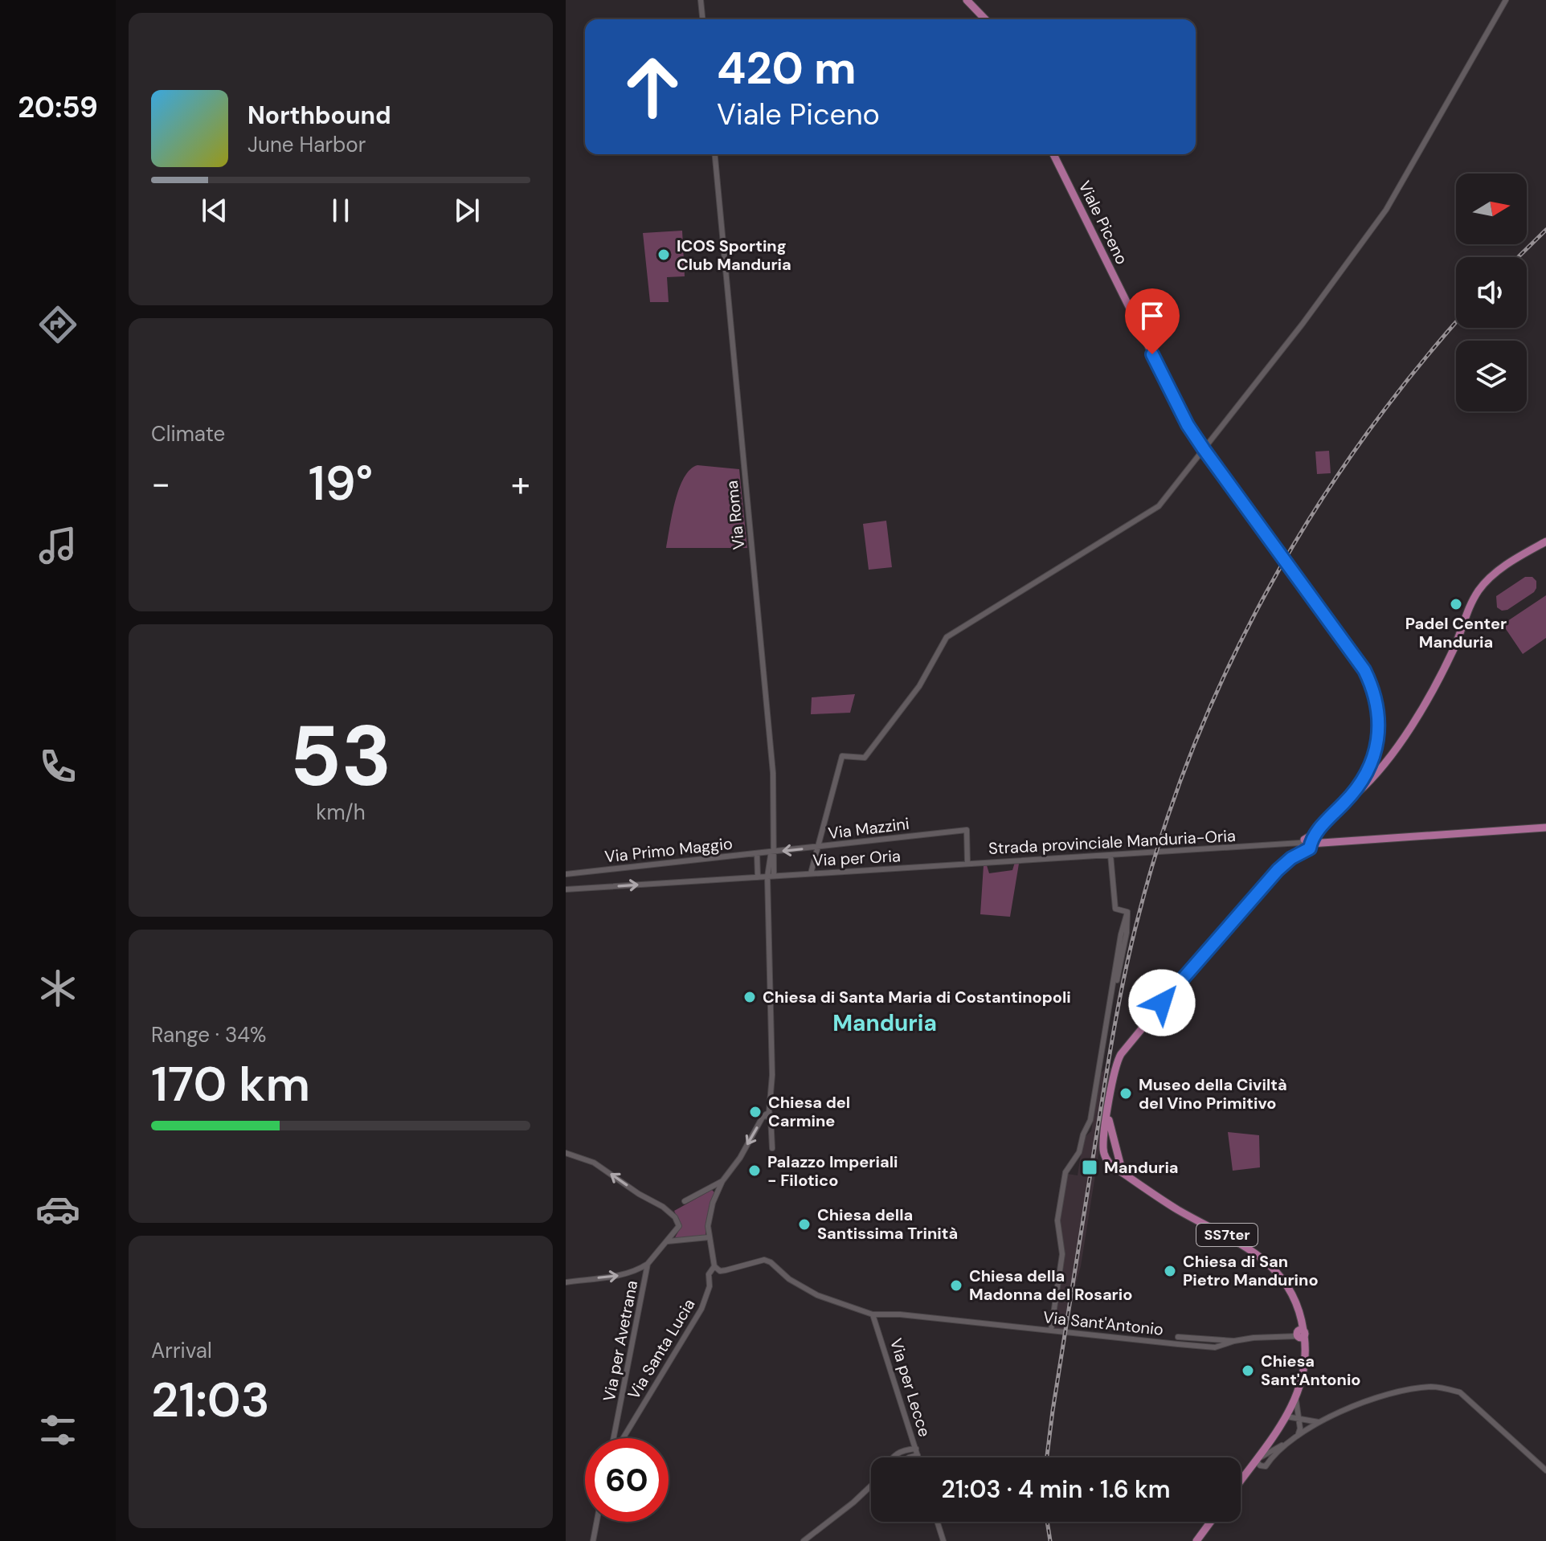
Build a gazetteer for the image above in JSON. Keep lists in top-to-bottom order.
{
  "streets": {
    "main road": ["Viale Piceno", "SS7ter"],
    "street": [
      "Via Roma",
      "Via Mazzini",
      "Strada provinciale Manduria-Oria",
      "Via Primo Maggio",
      "Via per Oria",
      "Via Sant'Antonio",
      "Via per Avetrana",
      "Via Santa Lucia",
      "Via per Lecce"
    ]
  },
  "crossings": [
    ["Viale Piceno", "Strada provinciale Manduria-Oria"],
    ["Viale Piceno", "SS7ter"],
    ["Via Roma", "Via Mazzini"],
    ["Via Roma", "Via Primo Maggio"],
    ["Via Roma", "Via per Oria"],
    ["Via Mazzini", "Strada provinciale Manduria-Oria"],
    ["Via Mazzini", "Via Primo Maggio"],
    ["Strada provinciale Manduria-Oria", "Via per Oria"],
    ["Via Sant'Antonio", "Via Santa Lucia"],
    ["Via Sant'Antonio", "Via per Lecce"]
  ],
  "one_way": ["Via per Oria"],
  "districts": ["Manduria"],
  "places": {
    "other": [
      "ICOS Sporting Club Manduria",
      "Padel Center Manduria",
      "Chiesa di Santa Maria di Costantinopoli",
      "Museo della Civiltà del Vino Primitivo",
      "Chiesa del Carmine",
      "Palazzo Imperiali - Filotico",
      "Chiesa della Santissima Trinità",
      "Chiesa di San Pietro Mandurino",
      "Chiesa della Madonna del Rosario",
      "Chiesa Sant'Antonio"
    ],
    "transit": ["Manduria"]
  },
  "north": "right",
  "page": {
    "tabs": "20:59",
    "turn": ["420 m", "Viale Piceno"],
    "song": ["Northbound", "June Harbor"],
    "tile": [
      "Climate",
      ["53", "km/h"],
      ["Range · 34%", "170 km"],
      ["Arrival", "21:03"]
    ],
    "heat": ["−", "19°", "+"],
    "limit": "60",
    "trip": "21:03 · 4 min · 1.6 km"
  }
}
